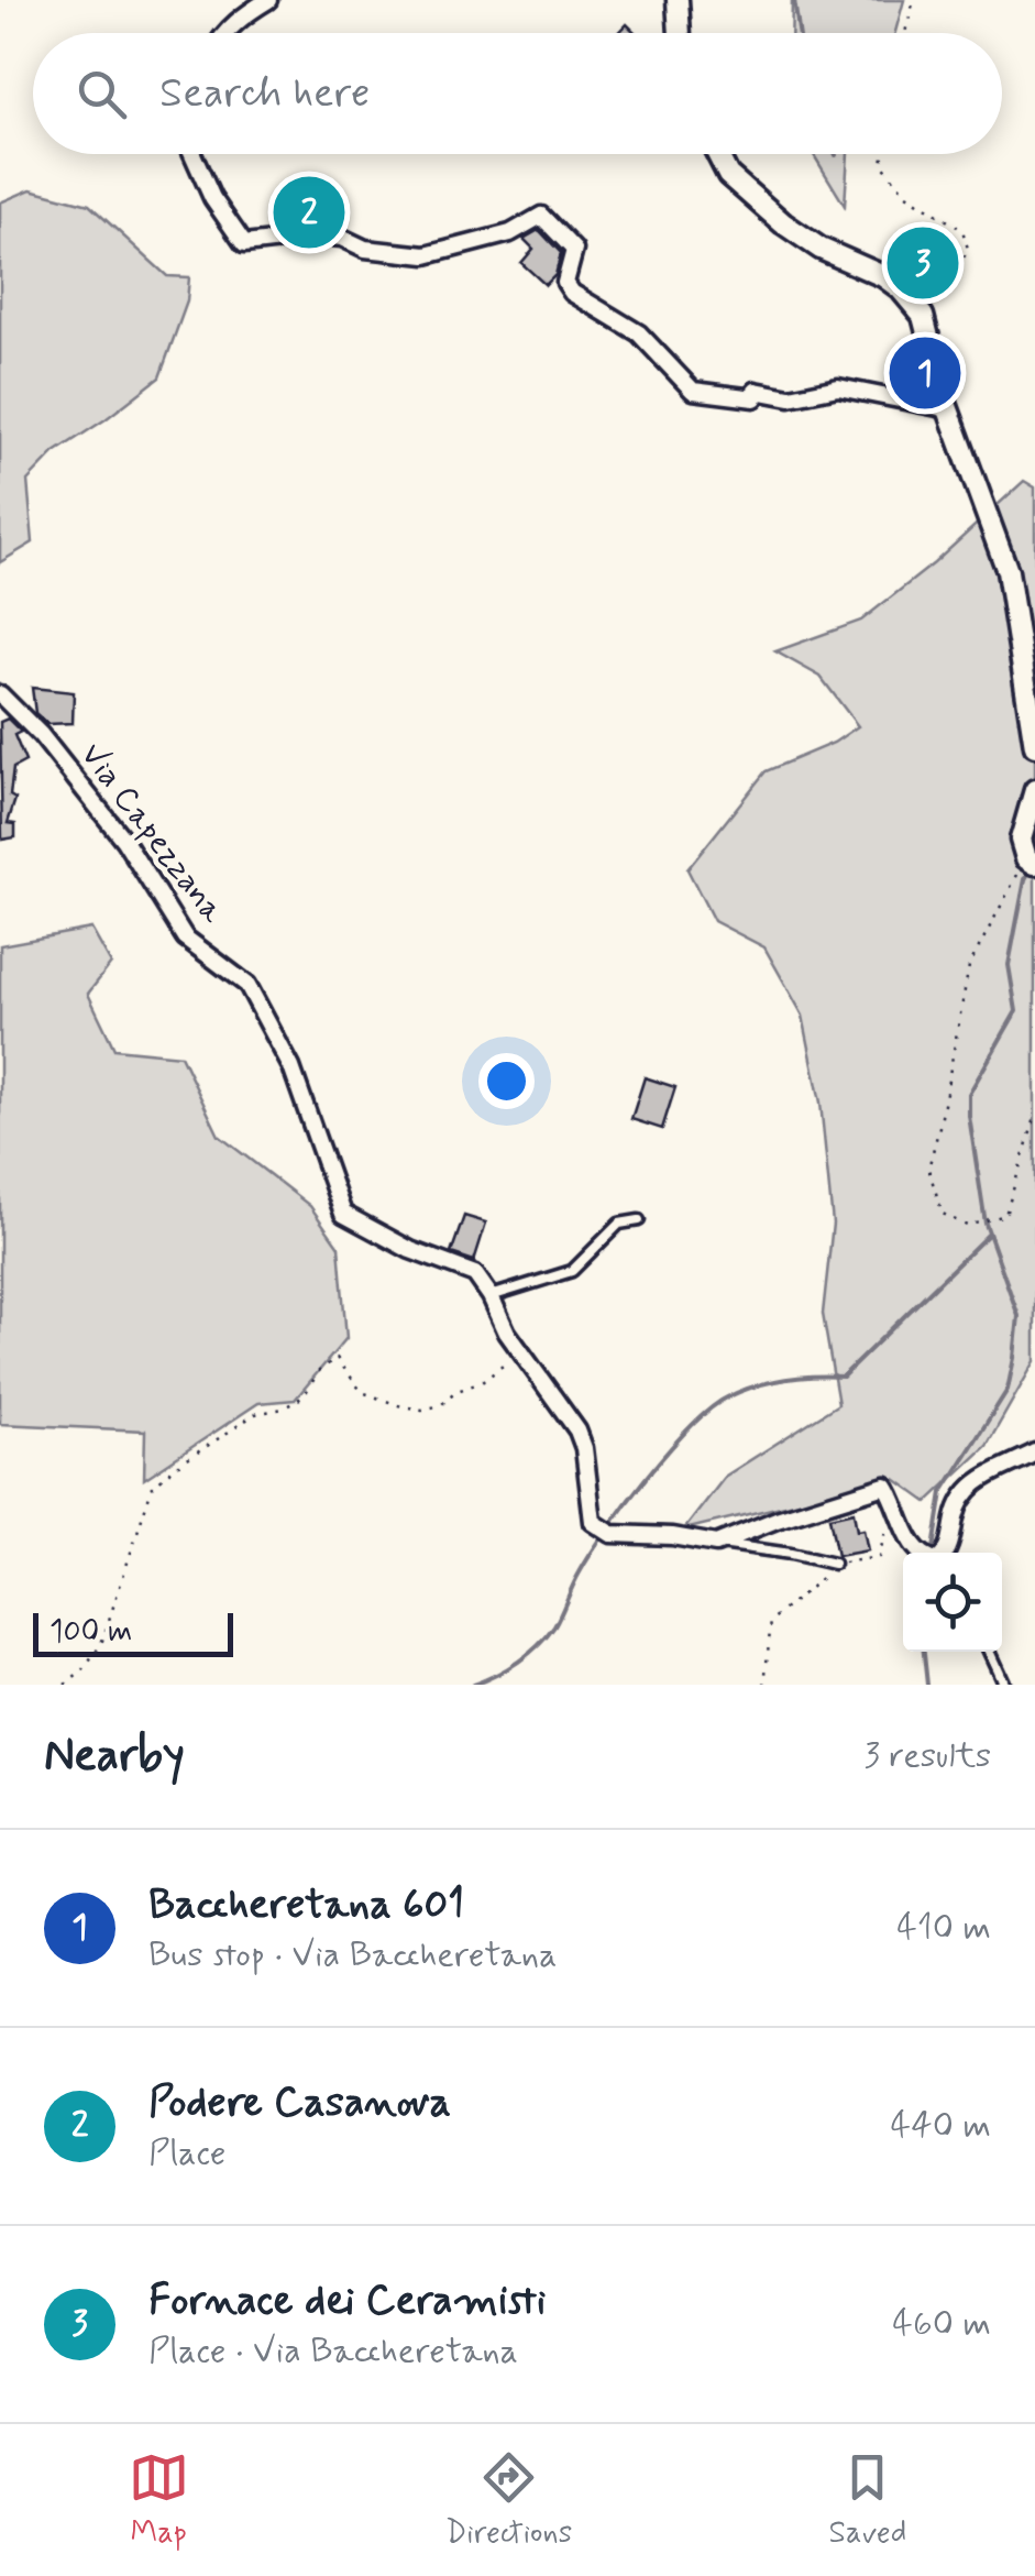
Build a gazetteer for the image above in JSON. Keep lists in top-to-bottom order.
{
  "streets": {
    "street": ["Via Capezzana"]
  },
  "scale_bar": "100 m",
  "page": {
    "search": "Search here",
    "pins": ["2", "3", "1"],
    "scale": "100 m",
    "heading": ["Nearby", "3 results"],
    "list": [
      {
        "mark": "1",
        "name": "Baccheretana 601",
        "note": "Bus stop · Via Baccheretana",
        "value": "410 m"
      },
      {
        "mark": "2",
        "name": "Podere Casanova",
        "note": "Place",
        "value": "440 m"
      },
      {
        "mark": "3",
        "name": "Fornace dei Ceramisti",
        "note": "Place · Via Baccheretana",
        "value": "460 m"
      }
    ],
    "nav": ["Map", "Directions", "Saved"]
  }
}
